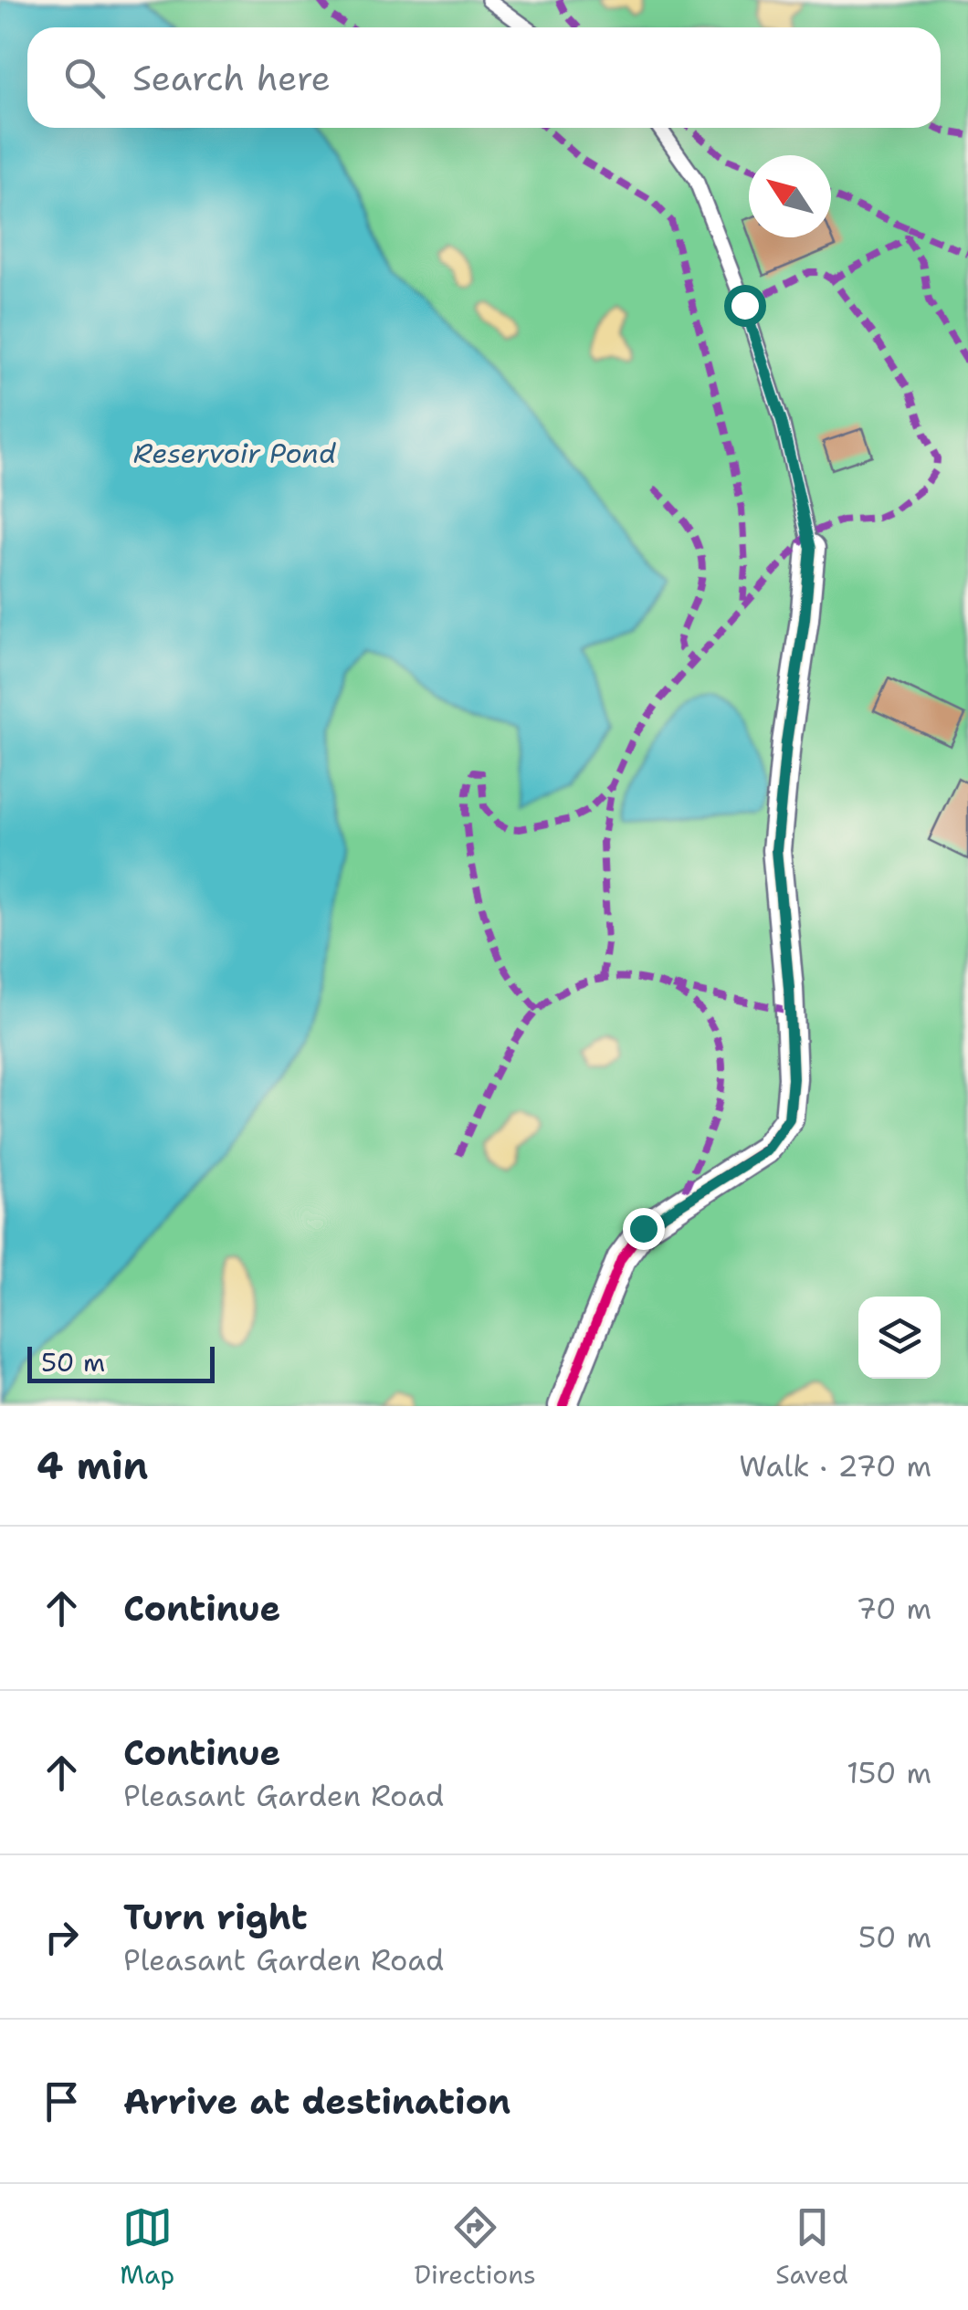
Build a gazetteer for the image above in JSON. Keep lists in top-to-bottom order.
{
  "water": ["Reservoir Pond"],
  "scale_bar": "50 m",
  "north": "top left",
  "page": {
    "search": "Search here",
    "scale": "50 m",
    "heading": ["4 min", "Walk · 270 m"],
    "list": [
      ["Continue", "70 m"],
      ["Continue", "Pleasant Garden Road", "150 m"],
      ["Turn right", "Pleasant Garden Road", "50 m"],
      "Arrive at destination"
    ],
    "nav": ["Map", "Directions", "Saved"]
  }
}
